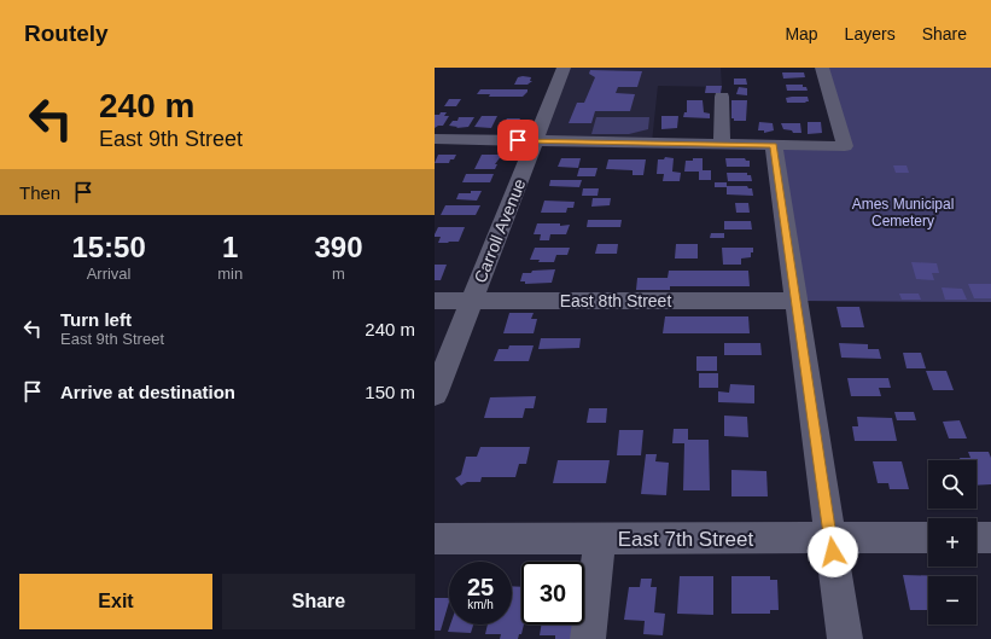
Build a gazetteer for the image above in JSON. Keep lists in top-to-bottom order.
{
  "streets": {
    "street": ["Carroll Avenue", "East 8th Street", "East 7th Street"]
  },
  "crossings": [
    ["Carroll Avenue", "East 8th Street"]
  ],
  "parks": ["Ames Municipal Cemetery"],
  "page": {
    "header": "Routely",
    "nav": ["Map", "Layers", "Share"],
    "turn": ["240 m", "East 9th Street"],
    "then": "Then",
    "eta": [
      "15:50",
      "Arrival",
      "1",
      "min",
      "390",
      "m"
    ],
    "list": [
      {
        "name": "Turn left",
        "note": "East 9th Street",
        "value": "240 m"
      },
      {
        "name": "Arrive at destination",
        "value": "150 m"
      }
    ],
    "map_buttons": ["+", "−"],
    "speed": "25 km/h",
    "limit": "30",
    "buttons": ["Exit", "Share"]
  }
}
